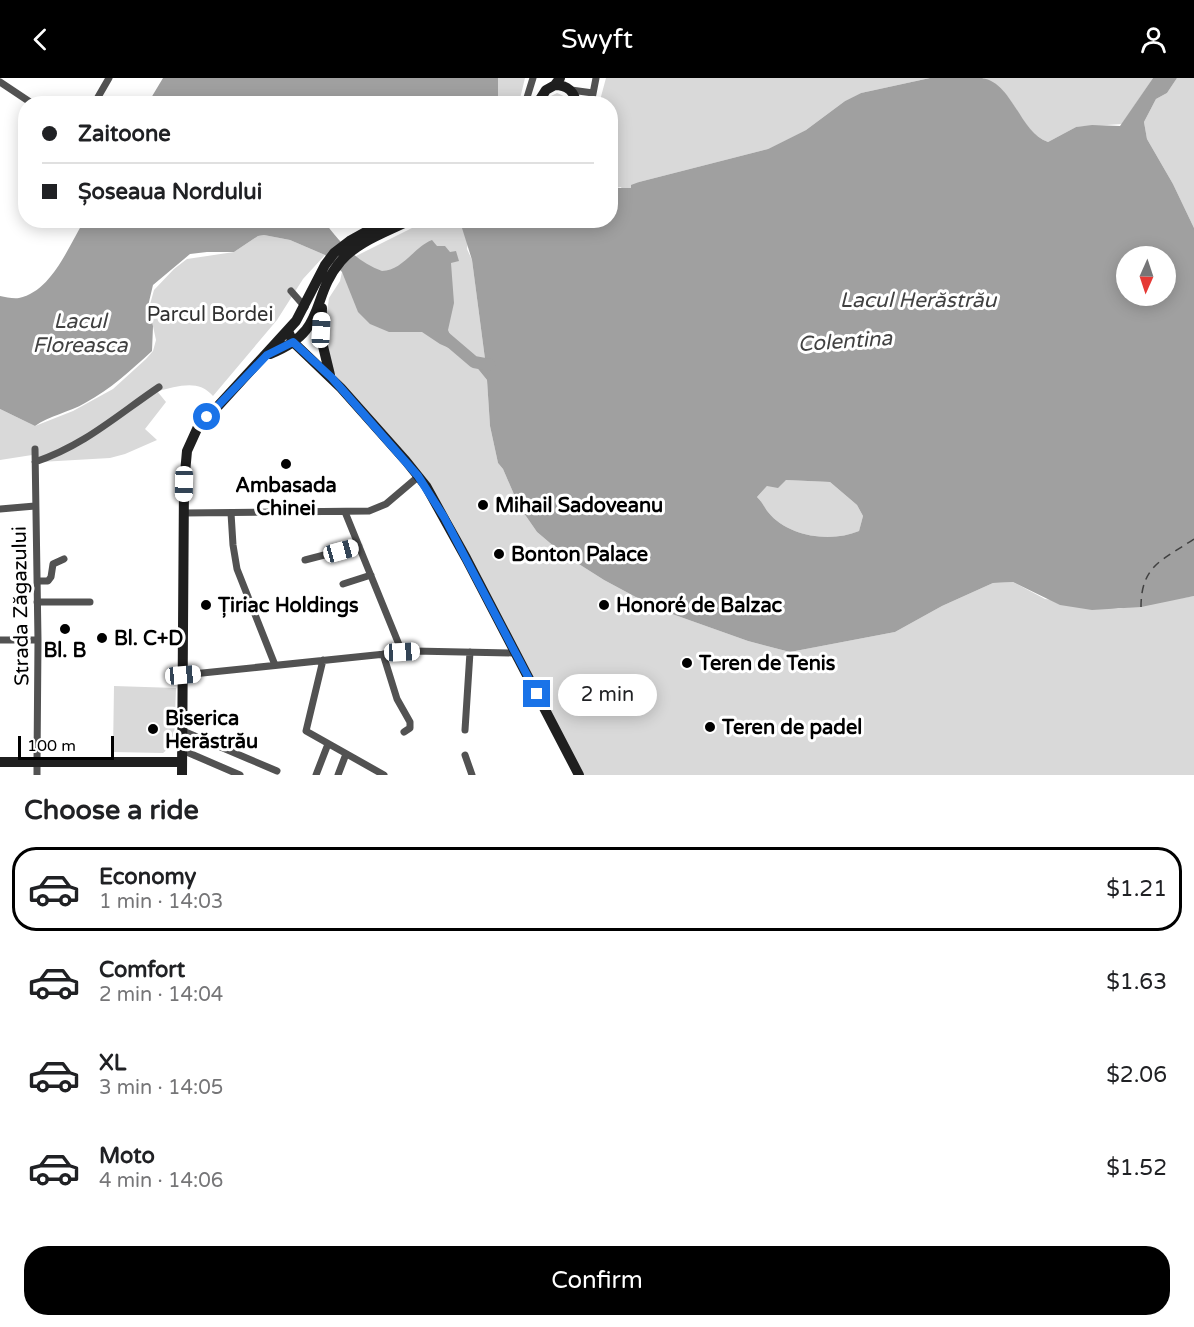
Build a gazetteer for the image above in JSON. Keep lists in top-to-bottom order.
{
  "streets": {
    "street": ["Strada Zăgazului"]
  },
  "water": ["Lacul Herăstrău", "Lacul Floreasca", "Colentina"],
  "parks": ["Parcul Bordei"],
  "places": [
    "Ambasada Chinei",
    "Mihail Sadoveanu",
    "Bonton Palace",
    "Țiriac Holdings",
    "Honoré de Balzac",
    "Bl. B",
    "Bl. C+D",
    "Teren de Tenis",
    "Teren de padel",
    "Biserica Herăstrău"
  ],
  "scale_bar": "100 m",
  "north": "bottom",
  "page": {
    "header": "Swyft",
    "banner": ["Zaitoone", "Șoseaua Nordului"],
    "bubble": "2 min",
    "scale": "100 m",
    "heading": "Choose a ride",
    "list": [
      {
        "name": "Economy",
        "note": "1 min · 14:03",
        "value": "$1.21"
      },
      {
        "name": "Comfort",
        "note": "2 min · 14:04",
        "value": "$1.63"
      },
      {
        "name": "XL",
        "note": "3 min · 14:05",
        "value": "$2.06"
      },
      {
        "name": "Moto",
        "note": "4 min · 14:06",
        "value": "$1.52"
      }
    ],
    "buttons": "Confirm"
  }
}
